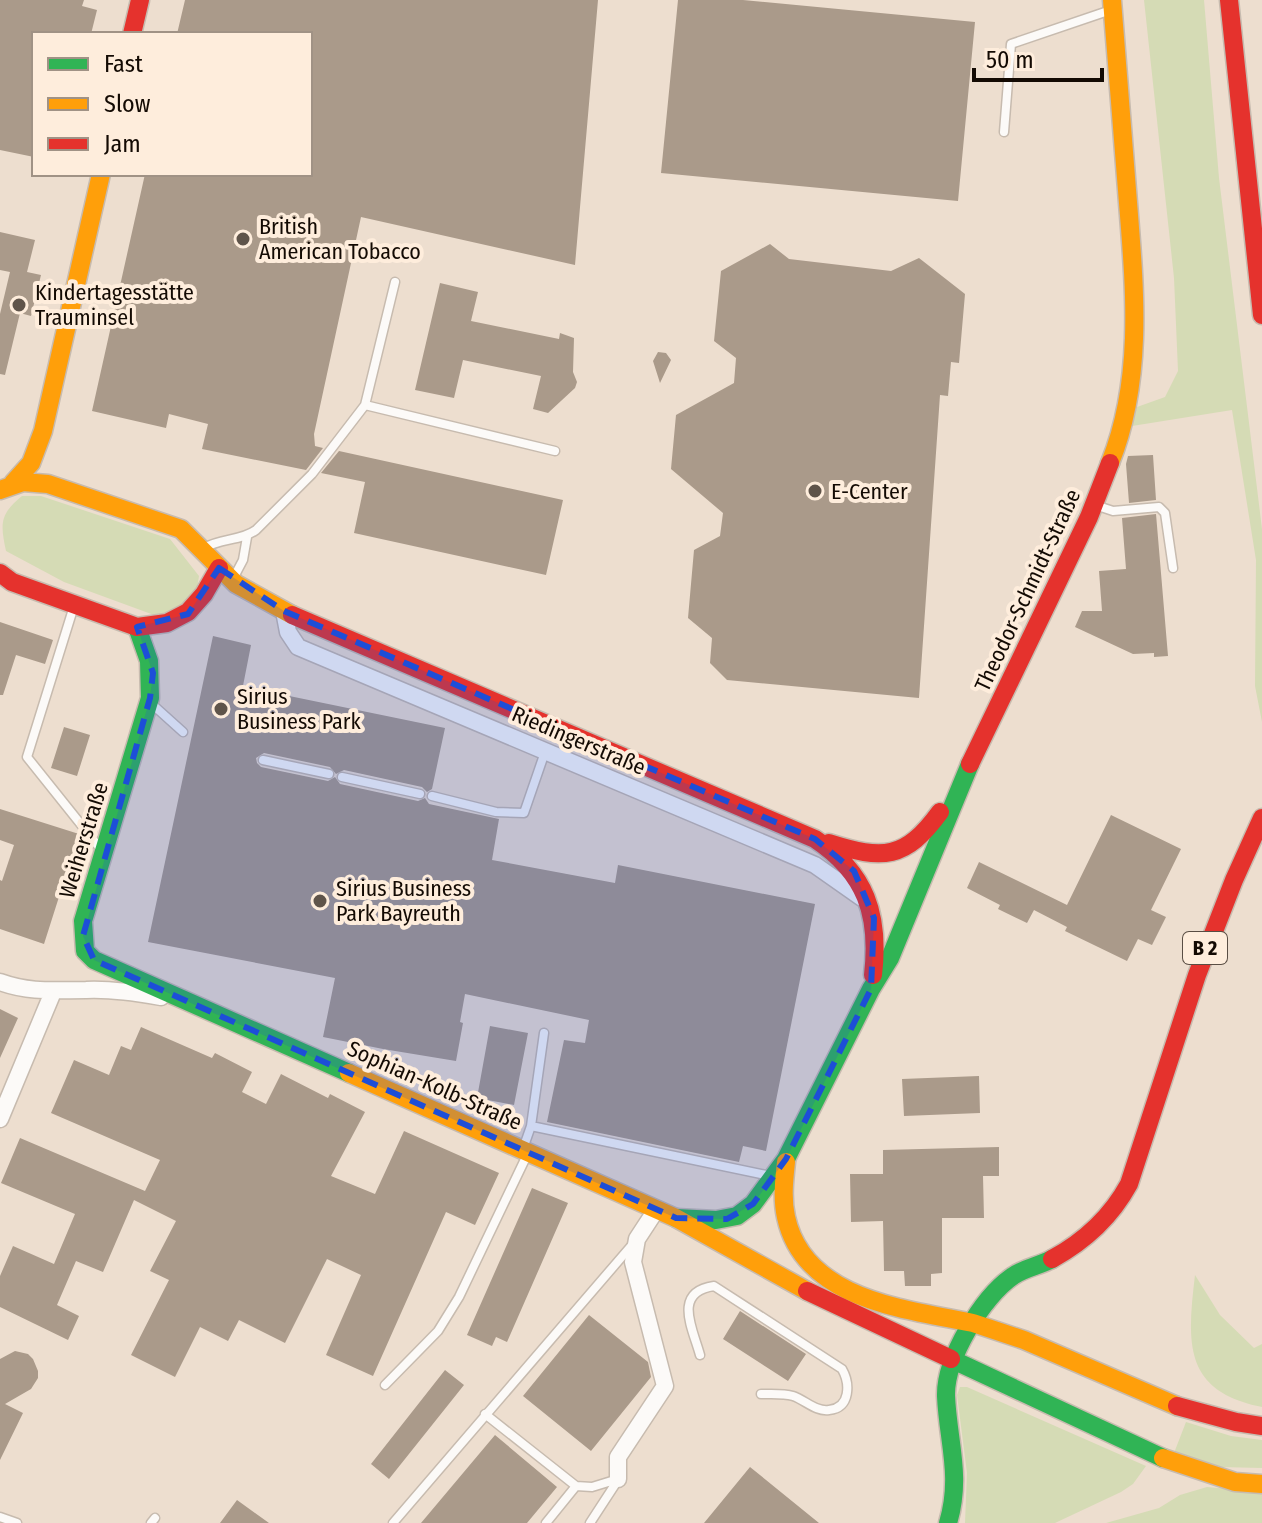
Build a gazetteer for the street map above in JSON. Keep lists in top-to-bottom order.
{
  "streets": {
    "main road": [
      "Theodor-Schmidt-Straße",
      "Riedingerstraße",
      "Weiherstraße",
      "B 2",
      "Sophian-Kolb-Straße"
    ]
  },
  "crossings": [
    ["Theodor-Schmidt-Straße", "Riedingerstraße"],
    ["Theodor-Schmidt-Straße", "Sophian-Kolb-Straße"],
    ["Weiherstraße", "Sophian-Kolb-Straße"]
  ],
  "places": [
    "British American Tobacco",
    "Kindertagesstätte Trauminsel",
    "E-Center",
    "Sirius Business Park",
    "Sirius Business Park Bayreuth"
  ],
  "legend": ["Fast", "Slow", "Jam"],
  "scale_bar": "50 m"
}
